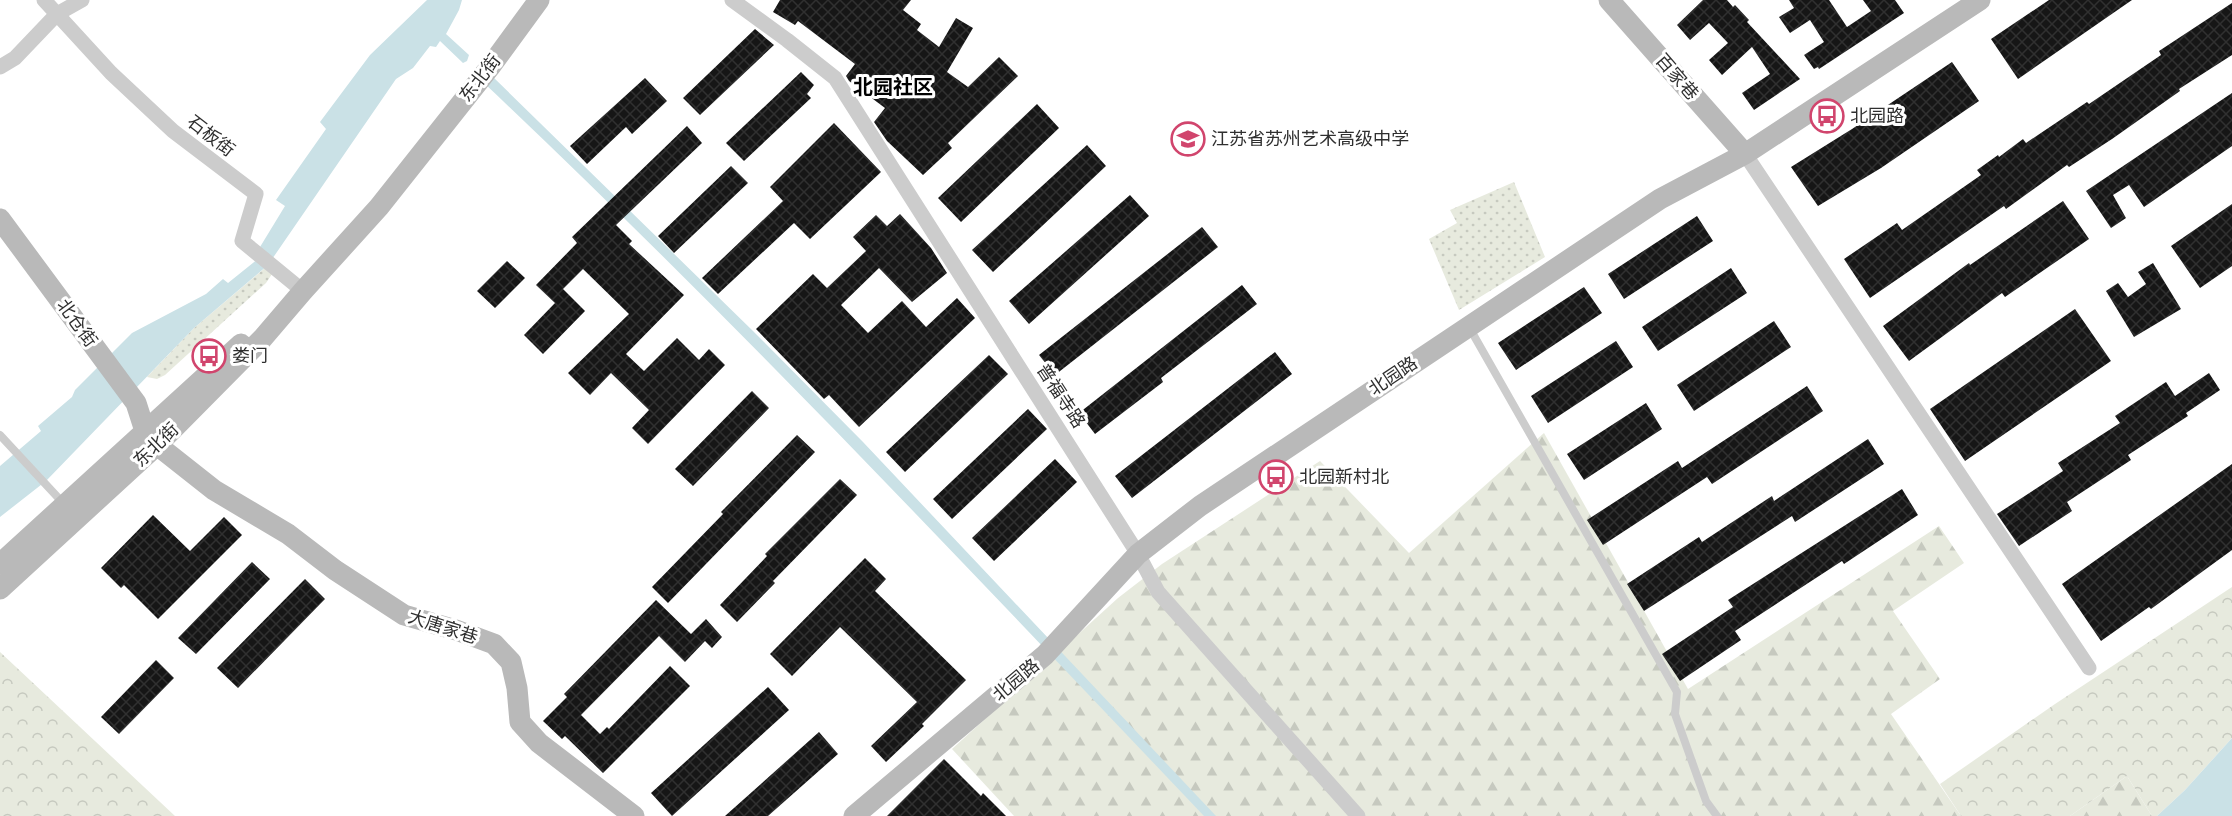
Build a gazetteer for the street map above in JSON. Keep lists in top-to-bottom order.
{
  "streets": {
    "street": [
      "百家巷",
      "东北街",
      "石板街",
      "北仓街",
      "北园路",
      "普福寺路",
      "大唐家巷"
    ]
  },
  "crossings": [
    ["百家巷", "北园路"],
    ["东北街", "石板街"],
    ["东北街", "北仓街"],
    ["东北街", "大唐家巷"],
    ["北仓街", "大唐家巷"],
    ["北园路", "普福寺路"]
  ],
  "districts": ["北园社区"],
  "places": {
    "bus stop": ["北园路", "娄门", "北园新村北"],
    "school or university": ["江苏省苏州艺术高级中学"]
  }
}
